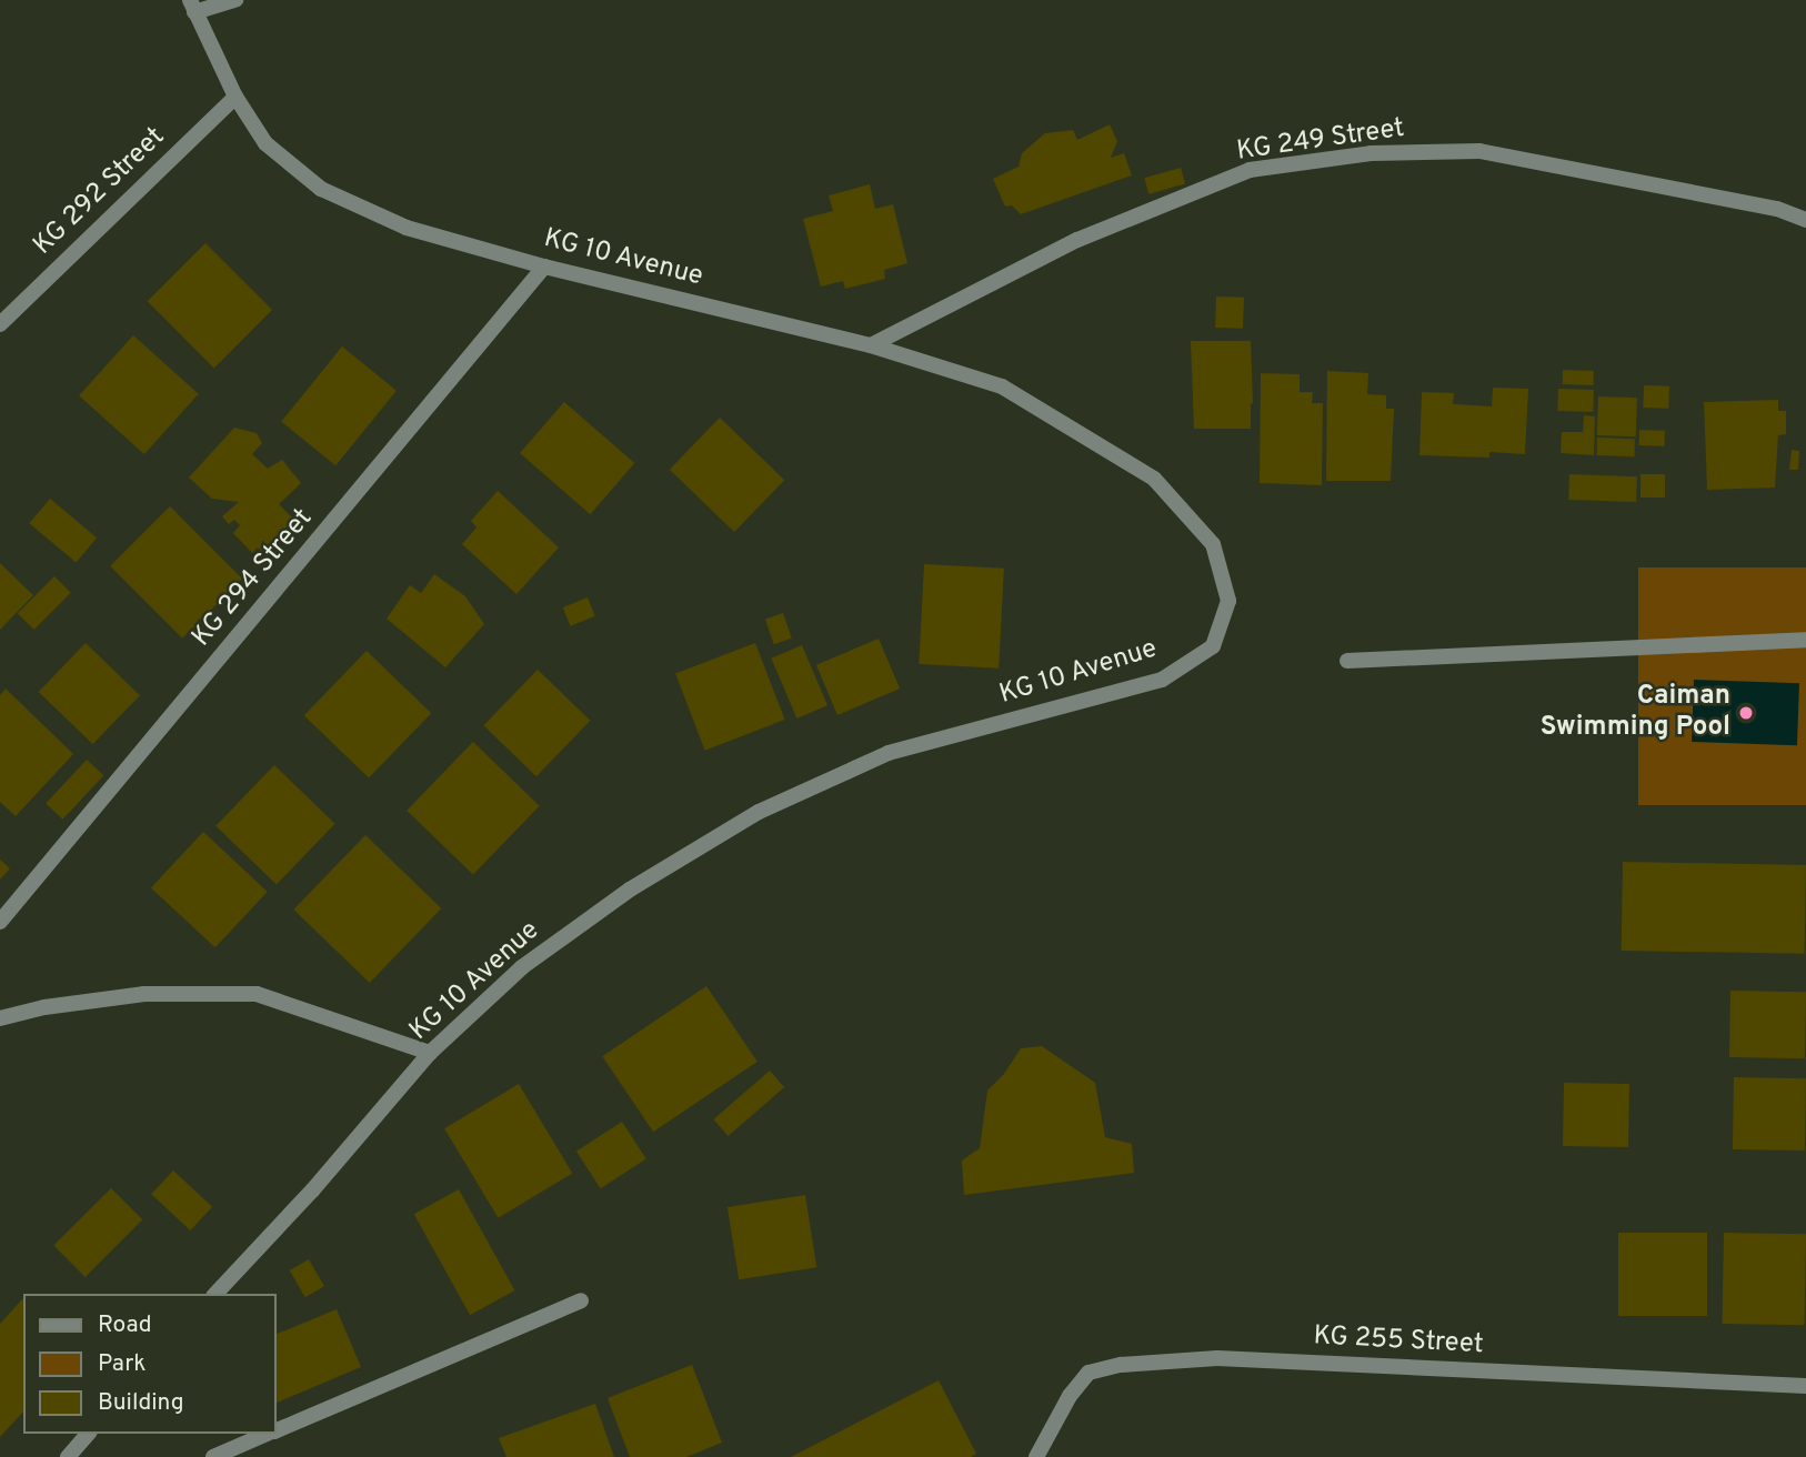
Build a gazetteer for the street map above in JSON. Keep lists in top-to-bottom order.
{
  "streets": {
    "street": [
      "KG 249 Street",
      "KG 292 Street",
      "KG 10 Avenue",
      "KG 294 Street",
      "KG 255 Street"
    ]
  },
  "crossings": [
    ["KG 249 Street", "KG 10 Avenue"],
    ["KG 292 Street", "KG 10 Avenue"],
    ["KG 10 Avenue", "KG 294 Street"]
  ],
  "places": ["Caiman Swimming Pool"],
  "legend": ["Road", "Park", "Building"]
}
